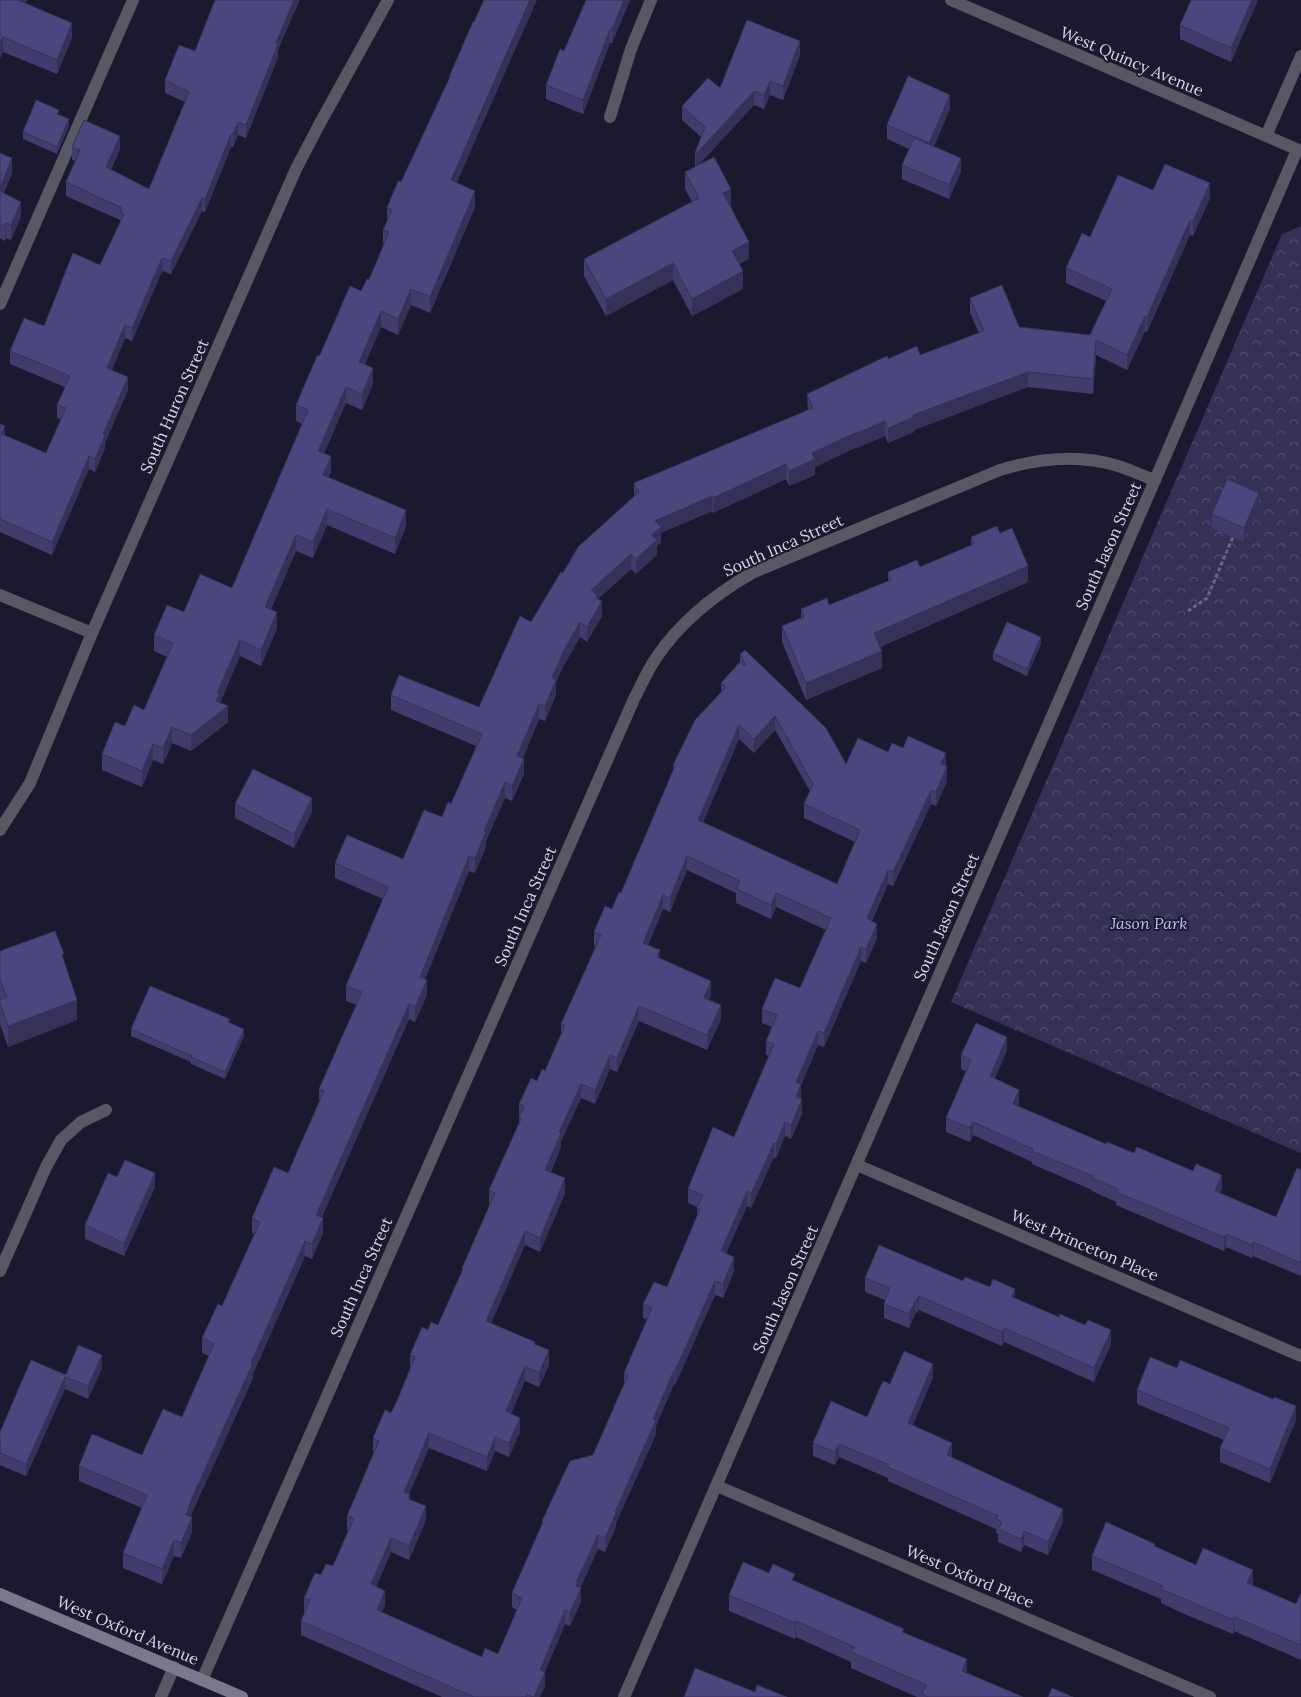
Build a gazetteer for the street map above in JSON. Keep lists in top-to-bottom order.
{
  "streets": {
    "main road": ["West Oxford Avenue"],
    "street": [
      "West Quincy Avenue",
      "South Huron Street",
      "South Inca Street",
      "South Jason Street",
      "West Princeton Place",
      "West Oxford Place"
    ]
  },
  "crossings": [
    ["West Quincy Avenue", "South Jason Street"],
    ["South Inca Street", "South Jason Street"],
    ["South Inca Street", "West Oxford Avenue"],
    ["South Jason Street", "West Princeton Place"],
    ["South Jason Street", "West Oxford Place"]
  ],
  "parks": ["Jason Park"]
}
